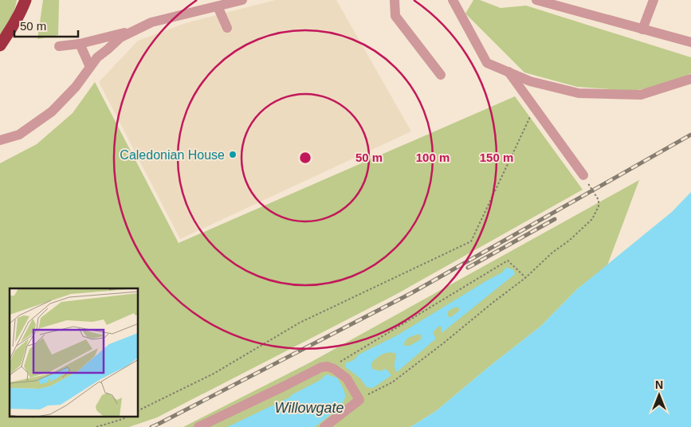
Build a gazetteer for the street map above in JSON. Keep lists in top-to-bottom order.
{
  "water": ["Willowgate"],
  "places": ["Caledonian House"],
  "scale_bar": "50 m",
  "north": "top",
  "rings": ["50 m", "100 m", "150 m"]
}
